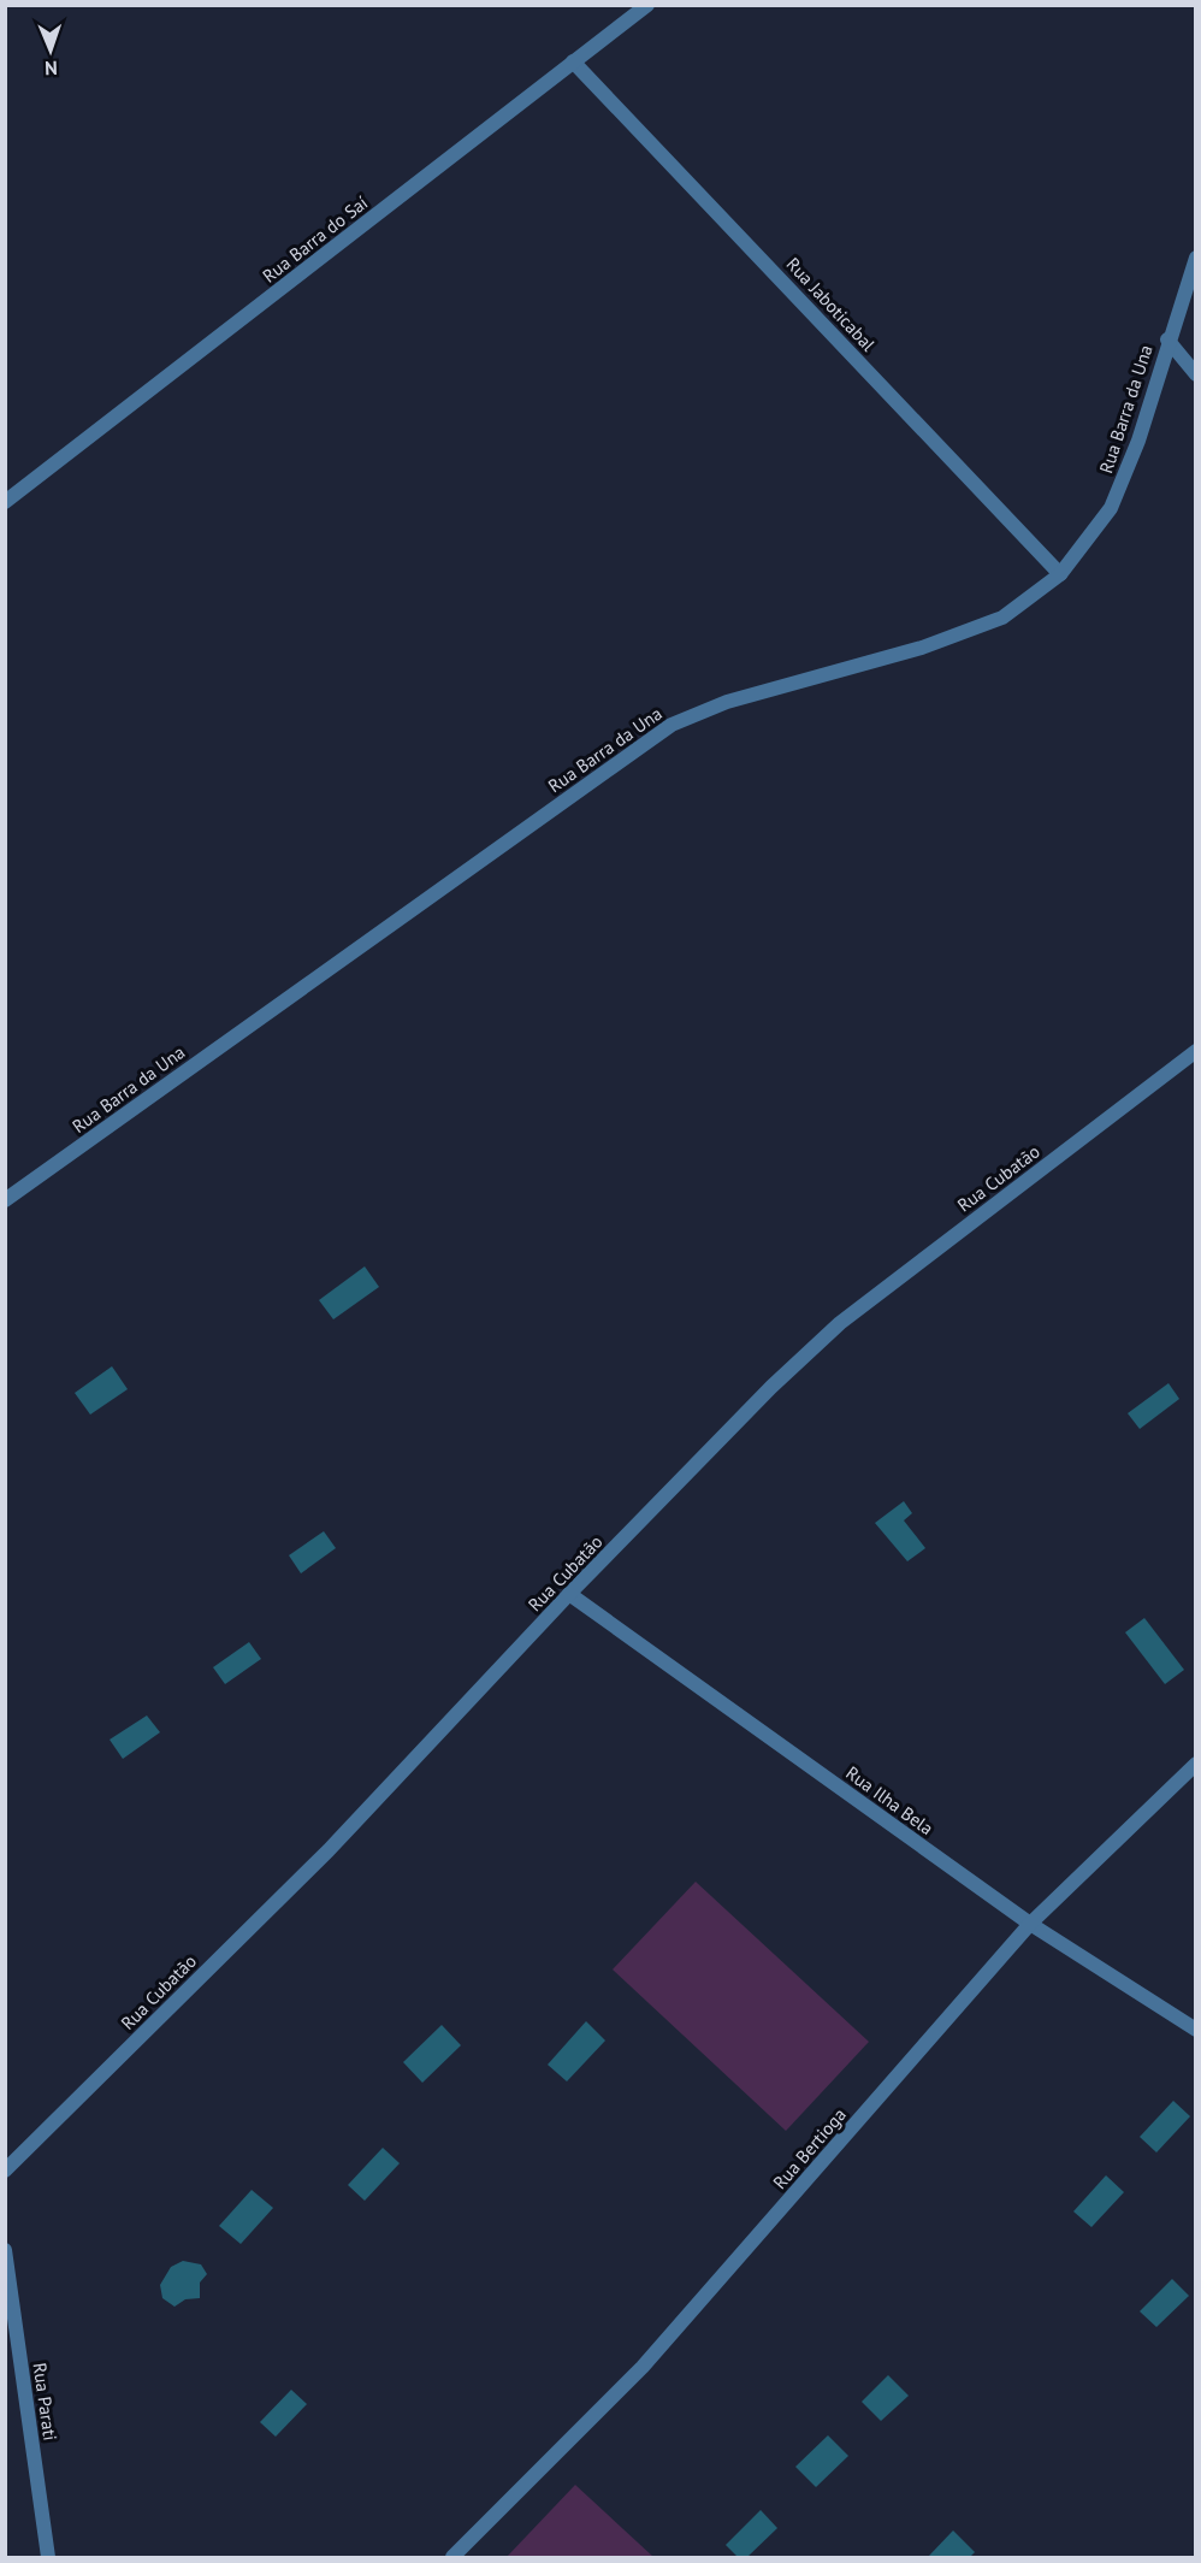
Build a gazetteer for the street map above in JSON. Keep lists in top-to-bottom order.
{
  "streets": {
    "street": [
      "Rua Barra do Saí",
      "Rua Jaboticabal",
      "Rua Barra da Una",
      "Rua Cubatão",
      "Rua Ilha Bela",
      "Rua Bertioga",
      "Rua Parati"
    ]
  },
  "crossings": [
    ["Rua Barra do Saí", "Rua Jaboticabal"],
    ["Rua Jaboticabal", "Rua Barra da Una"],
    ["Rua Cubatão", "Rua Ilha Bela"],
    ["Rua Ilha Bela", "Rua Bertioga"]
  ],
  "north": "bottom"
}
